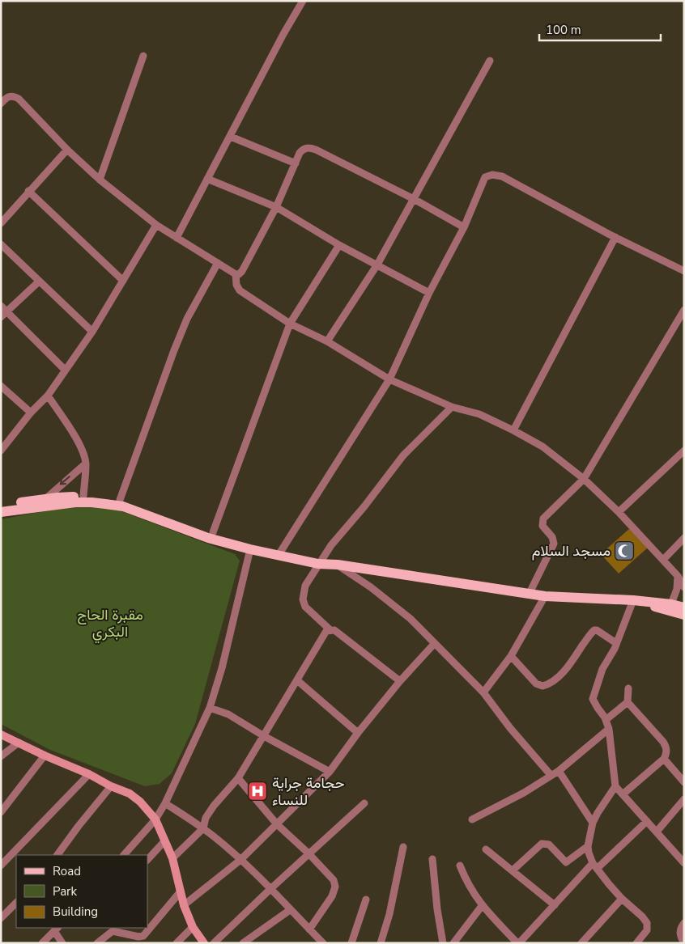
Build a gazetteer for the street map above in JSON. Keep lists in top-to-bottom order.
{
  "parks": ["مقبرة الحاج البكري"],
  "places": {
    "mosque": ["مسجد السلام"],
    "hospital": ["حجامة جراية للنساء"]
  },
  "legend": ["Road", "Park", "Building"],
  "scale_bar": "100 m"
}
